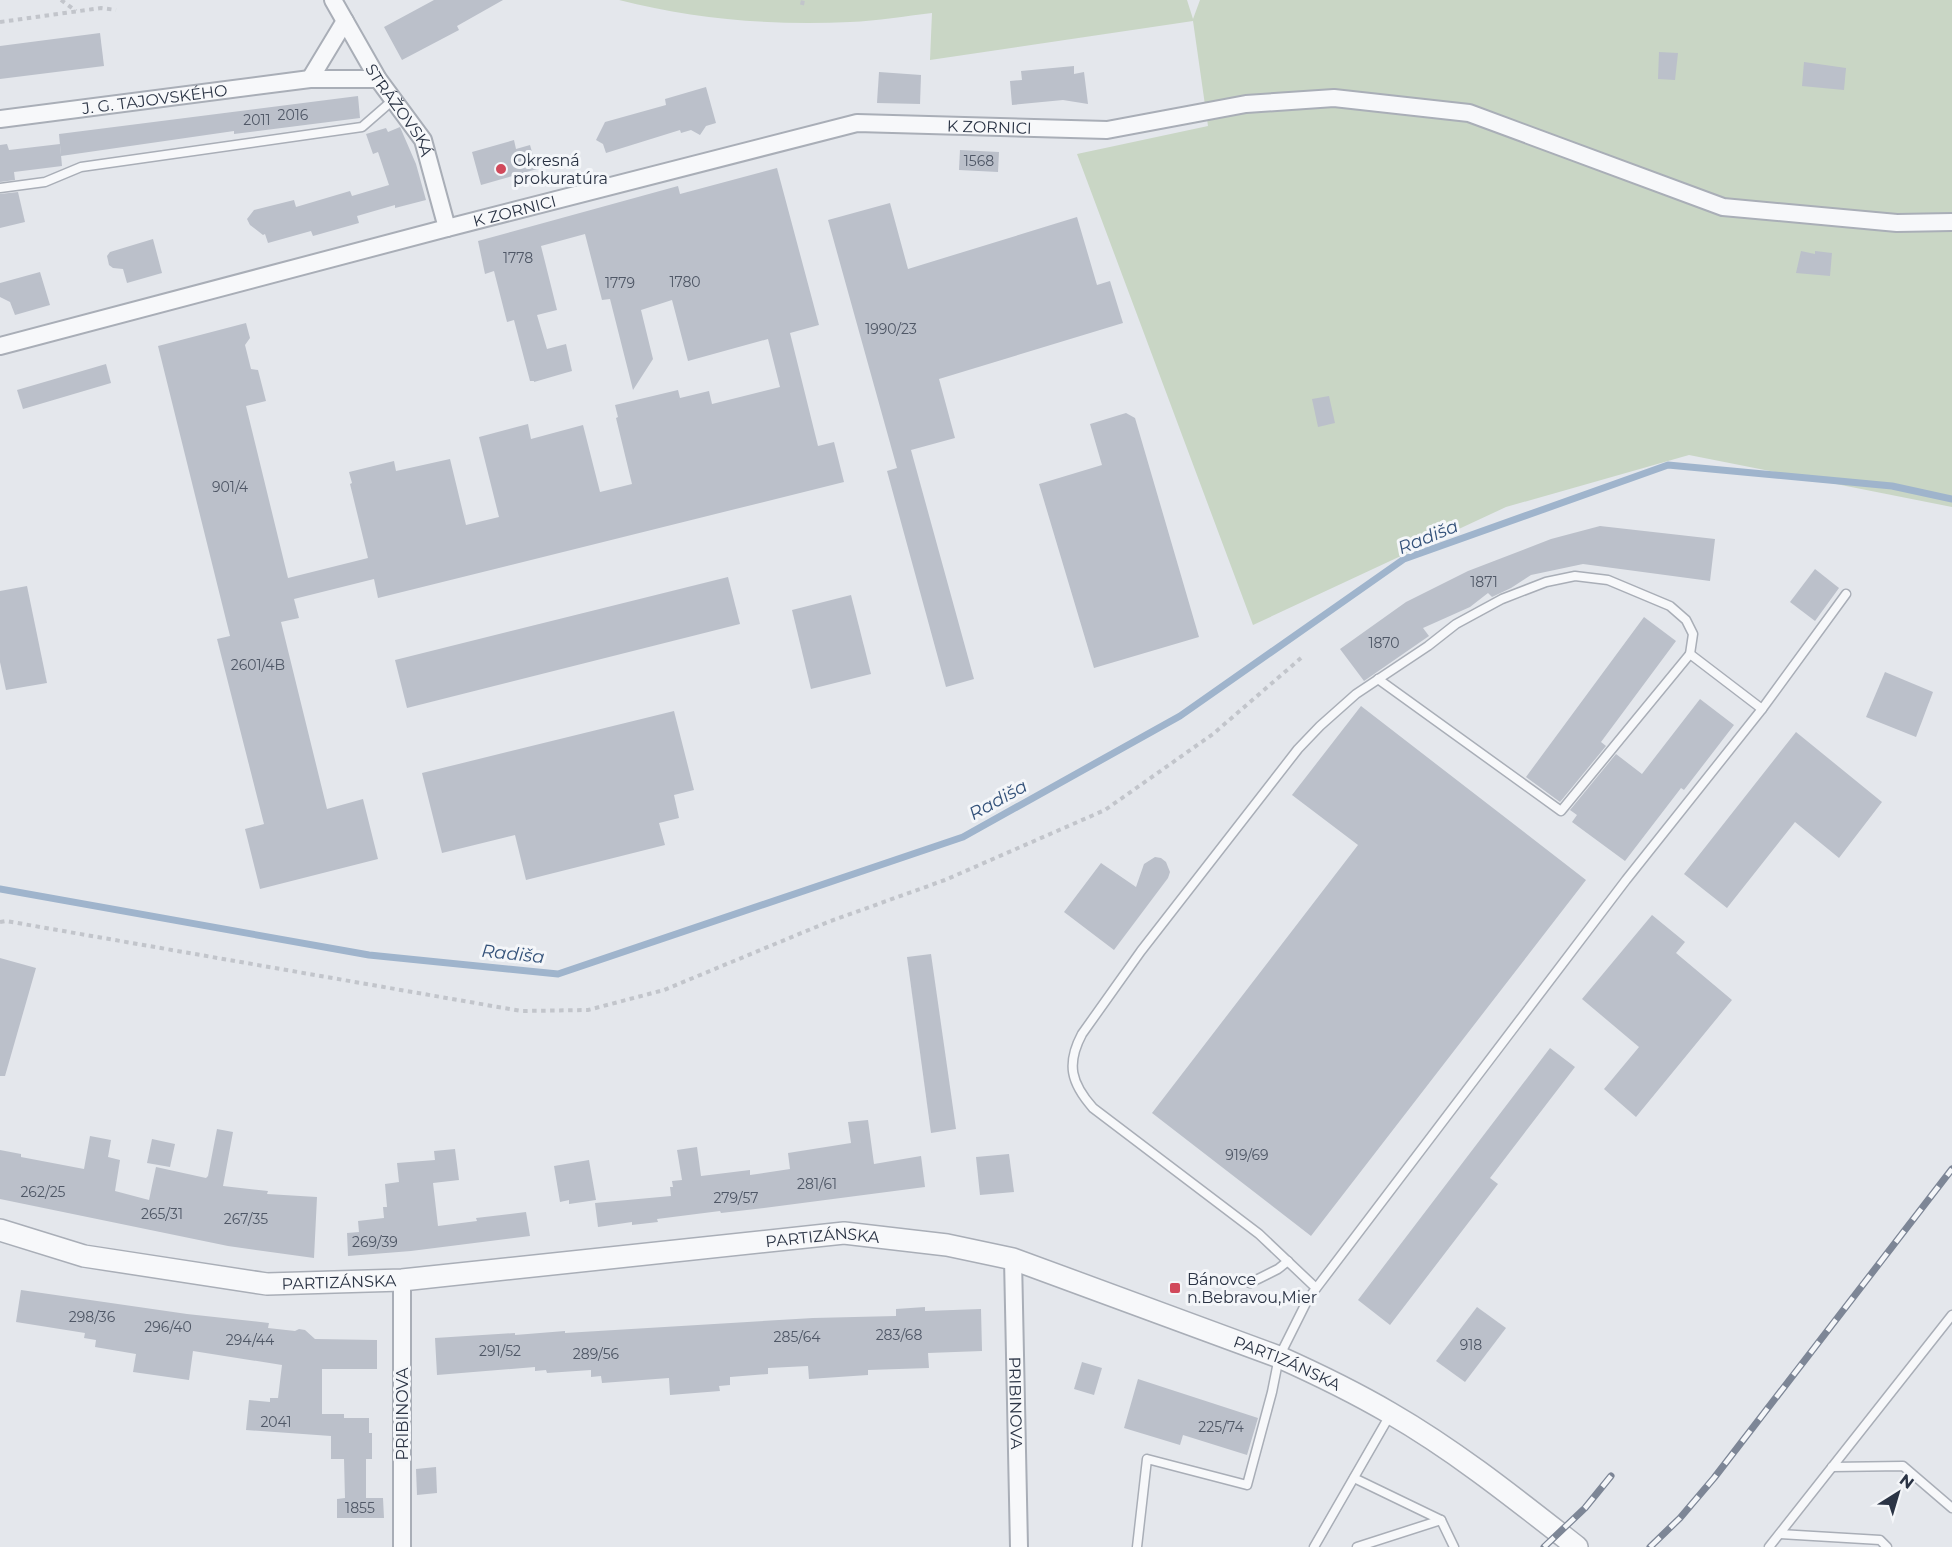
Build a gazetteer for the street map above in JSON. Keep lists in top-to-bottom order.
{
  "streets": {
    "street": [
      "J. G. TAJOVSKÉHO",
      "STRÁŽOVSKÁ",
      "K ZORNICI",
      "PARTIZÁNSKA",
      "PRIBINOVA"
    ]
  },
  "crossings": [
    ["J. G. TAJOVSKÉHO", "STRÁŽOVSKÁ"],
    ["STRÁŽOVSKÁ", "K ZORNICI"],
    ["PARTIZÁNSKA", "PRIBINOVA"]
  ],
  "water": ["Radiša"],
  "places": {
    "other": ["Okresná prokuratúra"],
    "transit": ["Bánovce n.Bebravou,Mier"]
  },
  "house_numbers": [
    "2016",
    "2011",
    "1568",
    "1778",
    "1780",
    "1779",
    "1990/23",
    "901/4",
    "1871",
    "1870",
    "2601/4B",
    "919/69",
    "281/61",
    "262/25",
    "279/57",
    "265/31",
    "267/35",
    "269/39",
    "298/36",
    "296/40",
    "283/68",
    "285/64",
    "294/44",
    "918",
    "291/52",
    "289/56",
    "2041",
    "225/74",
    "1855"
  ],
  "north": "top right"
}
